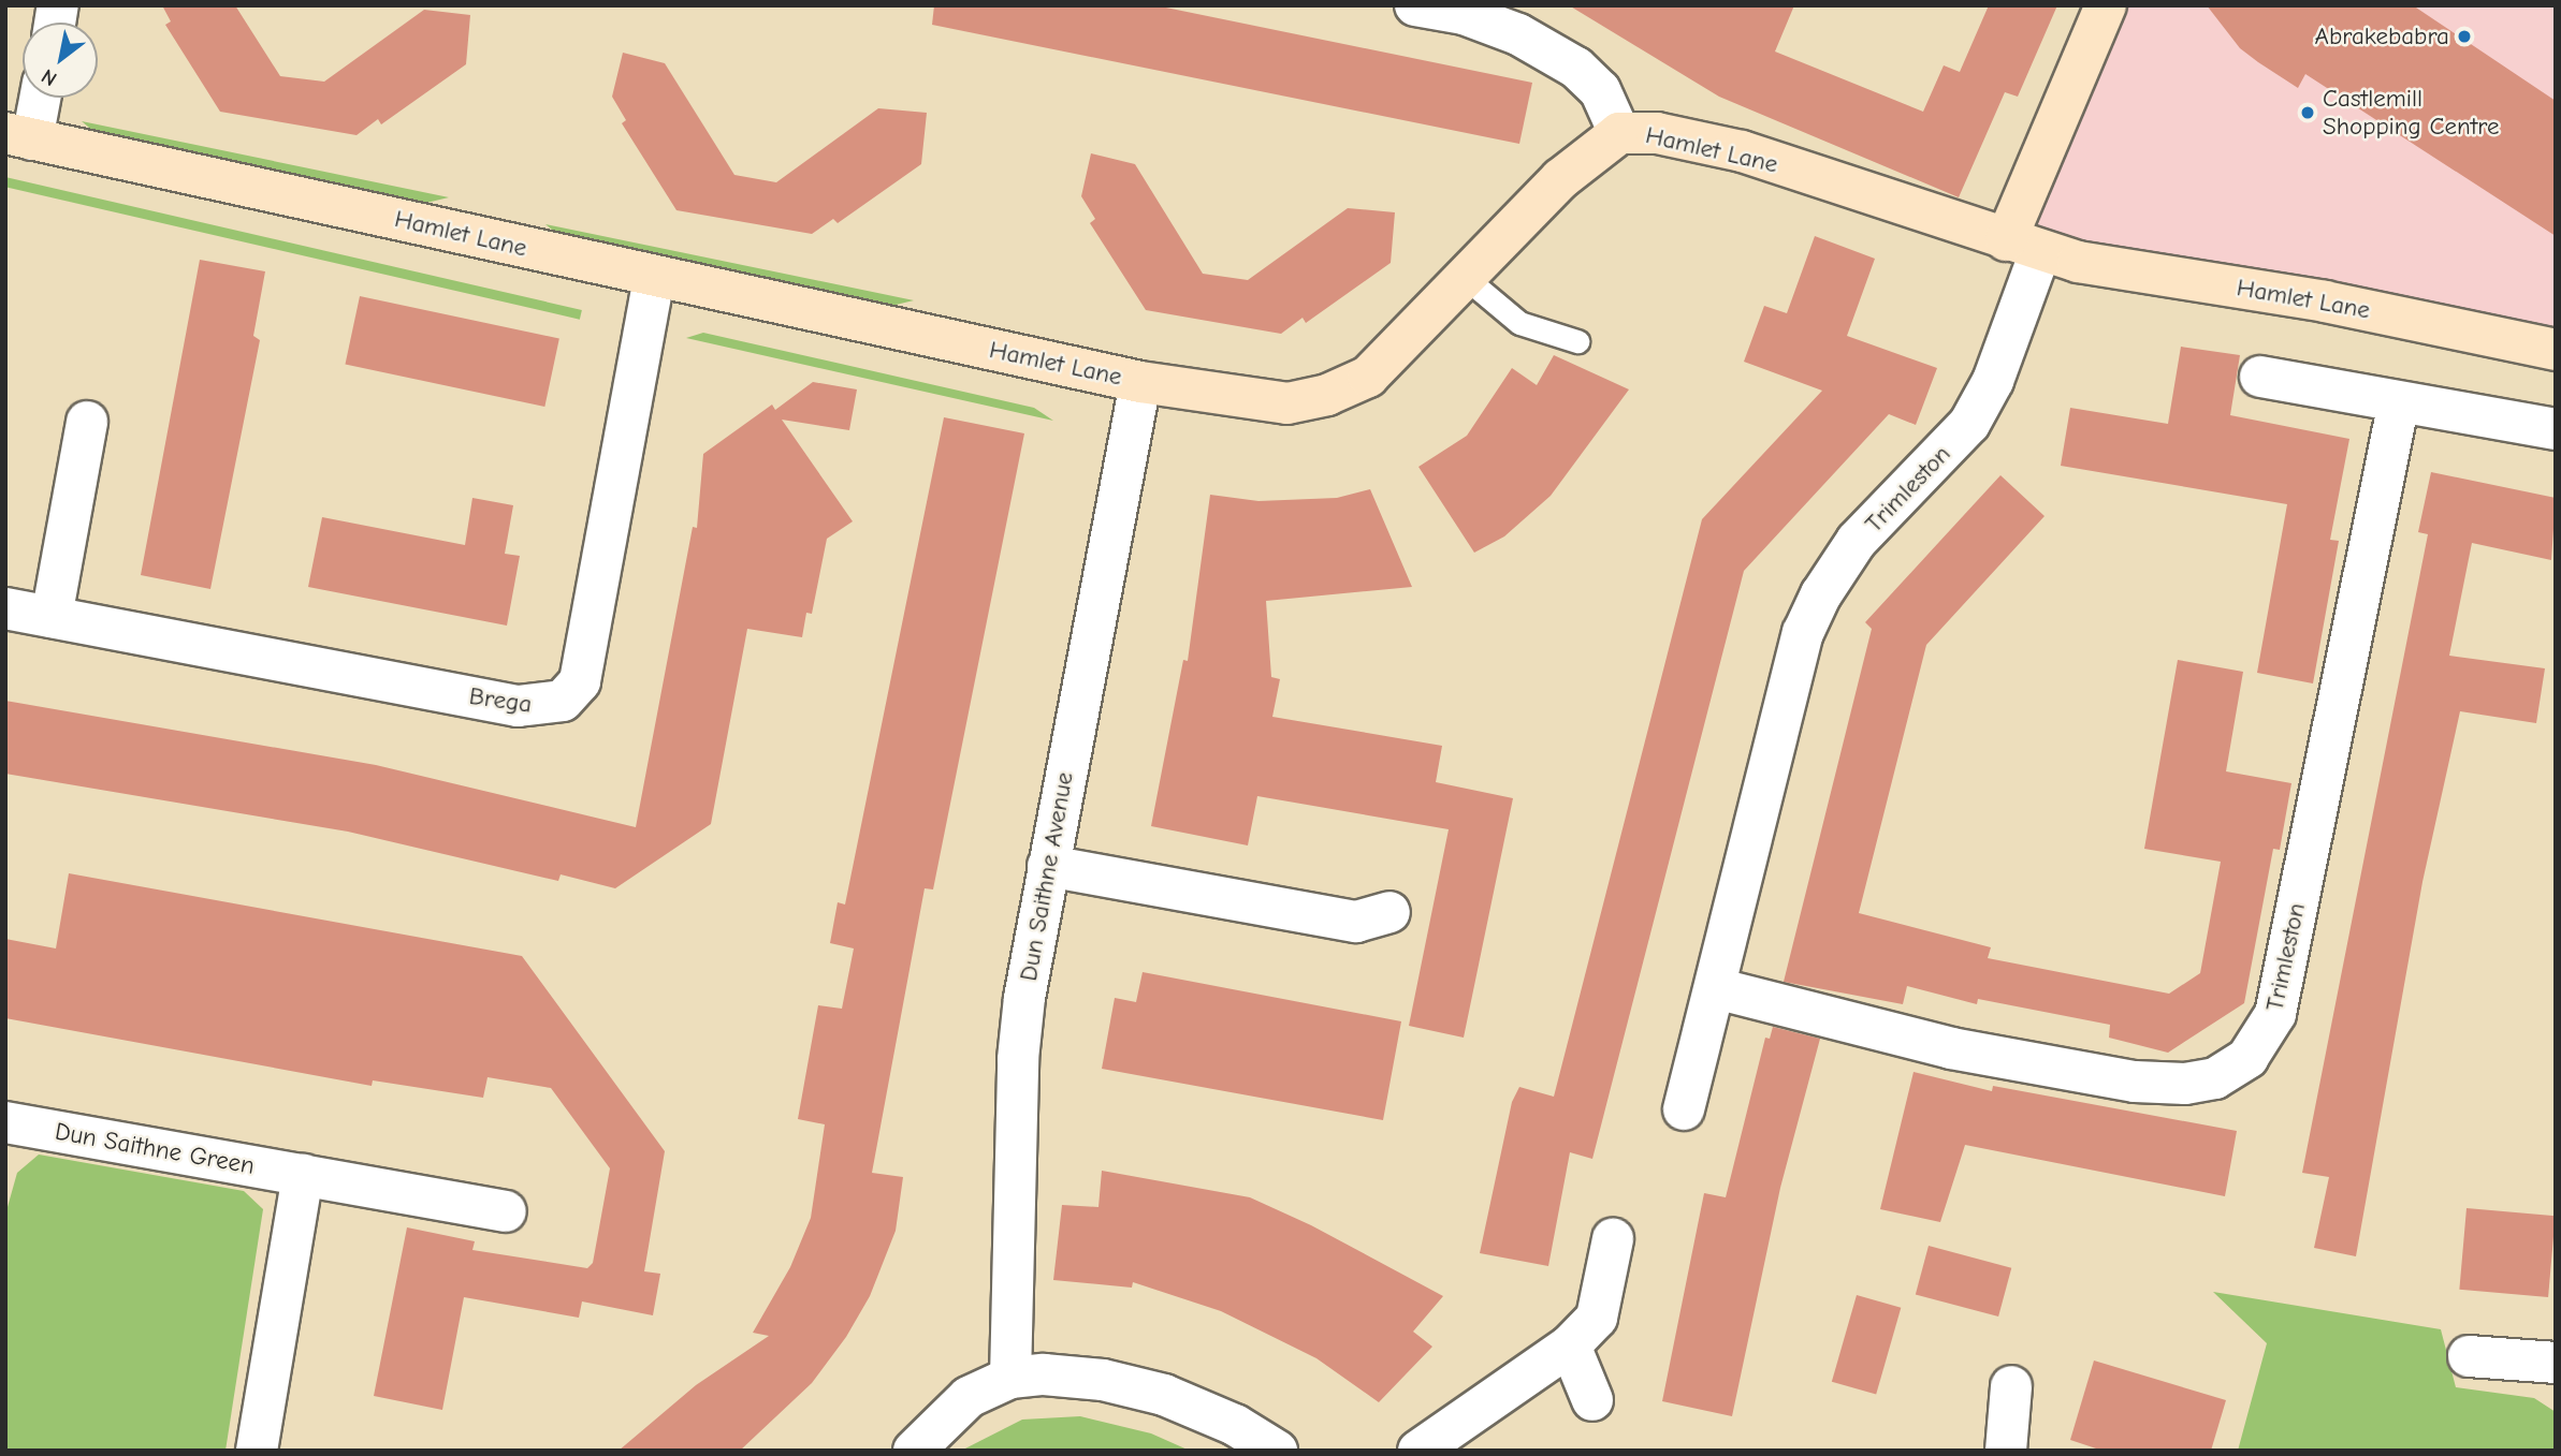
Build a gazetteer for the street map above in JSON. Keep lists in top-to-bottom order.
{
  "streets": {
    "street": [
      "Hamlet Lane",
      "Trimleston",
      "Brega",
      "Dun Saithne Avenue",
      "Dun Saithne Green"
    ]
  },
  "crossings": [
    ["Hamlet Lane", "Trimleston"],
    ["Hamlet Lane", "Brega"],
    ["Hamlet Lane", "Dun Saithne Avenue"]
  ],
  "places": ["Abrakebabra", "Castlemill Shopping Centre"],
  "north": "bottom left"
}
